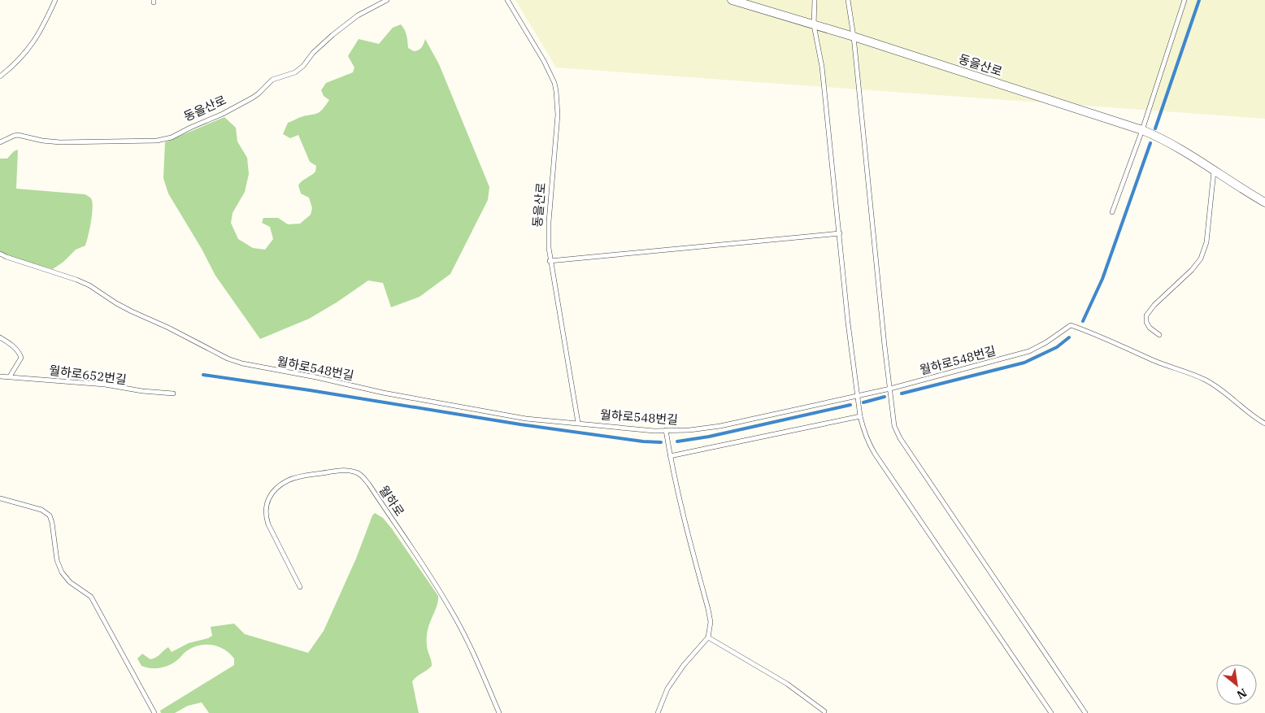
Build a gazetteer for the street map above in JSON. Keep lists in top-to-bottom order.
{
  "streets": {
    "street": ["동을산로"],
    "lane": ["월하로548번길", "월하로652번길", "월하로"]
  },
  "crossings": [
    ["동을산로", "월하로548번길"]
  ],
  "north": "bottom right"
}
